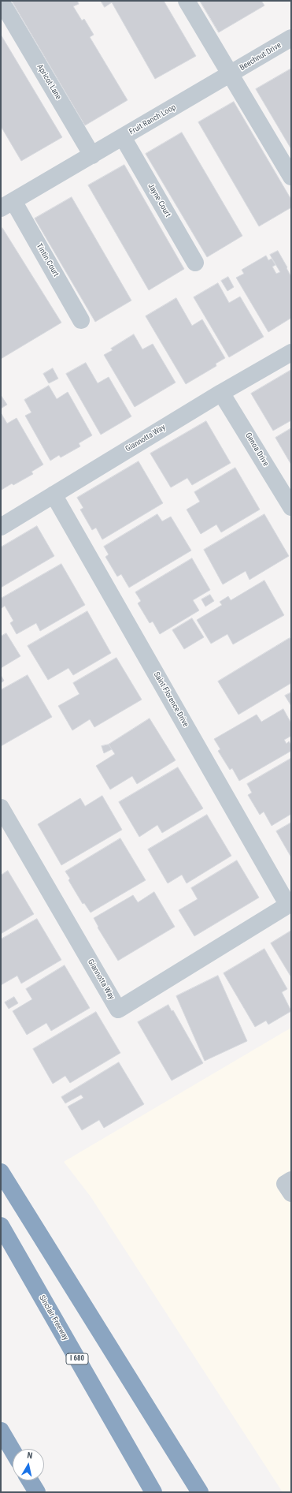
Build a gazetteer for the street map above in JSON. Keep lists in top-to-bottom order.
{
  "streets": {
    "highway": ["Sinclair Freeway", "I 680"],
    "street": [
      "Beechnut Drive",
      "Apricot Lane",
      "Fruit Ranch Loop",
      "Jayne Court",
      "Tintin Court",
      "Giannotta Way",
      "Genoa Drive",
      "Saint Florence Drive"
    ]
  },
  "crossings": [
    ["Beechnut Drive", "Fruit Ranch Loop"],
    ["Apricot Lane", "Fruit Ranch Loop"],
    ["Fruit Ranch Loop", "Jayne Court"],
    ["Fruit Ranch Loop", "Tintin Court"],
    ["Giannotta Way", "Genoa Drive"],
    ["Giannotta Way", "Saint Florence Drive"]
  ],
  "north": "top"
}
